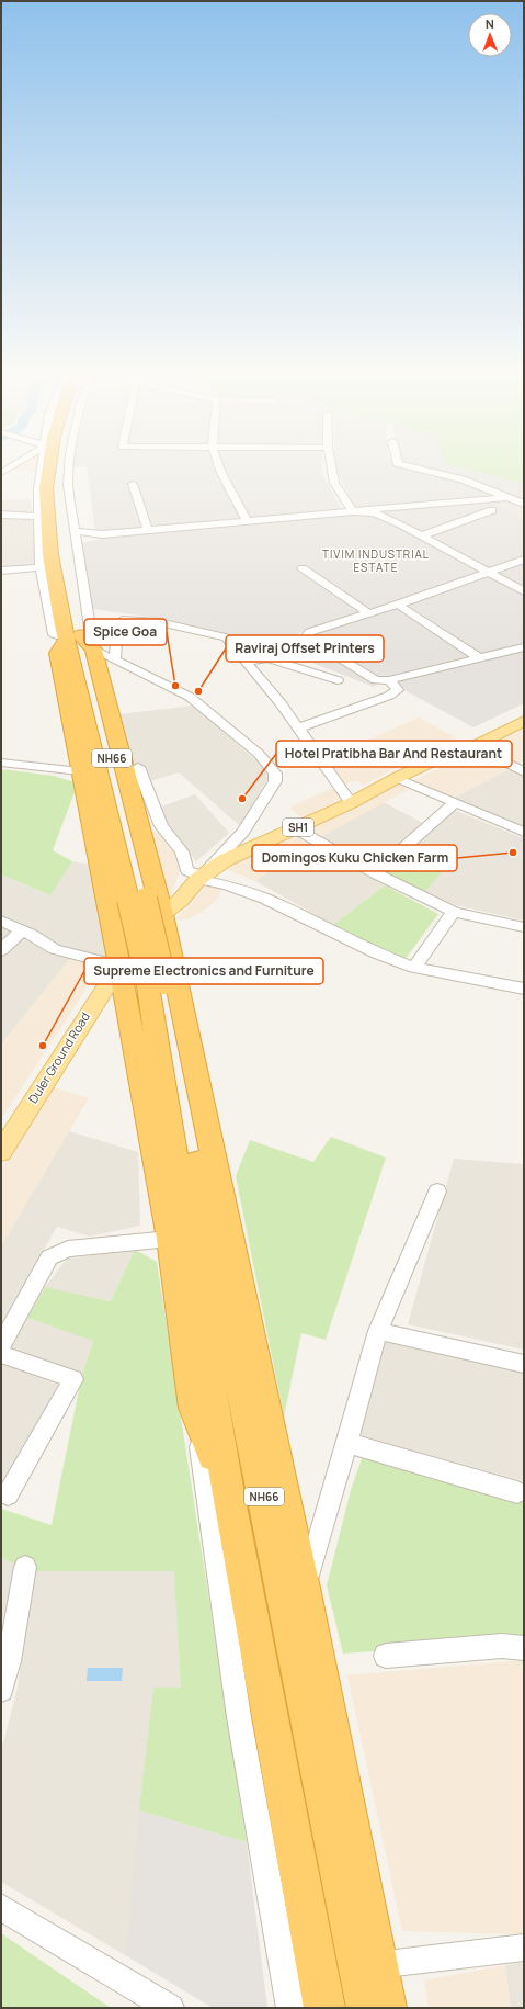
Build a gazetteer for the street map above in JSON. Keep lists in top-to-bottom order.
{
  "streets": {
    "highway": ["NH66"],
    "main road": ["SH1", "Duler Ground Road"]
  },
  "crossings": [
    ["NH66", "SH1"]
  ],
  "districts": ["TIVIM INDUSTRIAL ESTATE"],
  "places": [
    "Spice Goa",
    "Raviraj Offset Printers",
    "Hotel Pratibha Bar And Restaurant",
    "Domingos Kuku Chicken Farm",
    "Supreme Electronics and Furniture"
  ],
  "north": "top"
}
